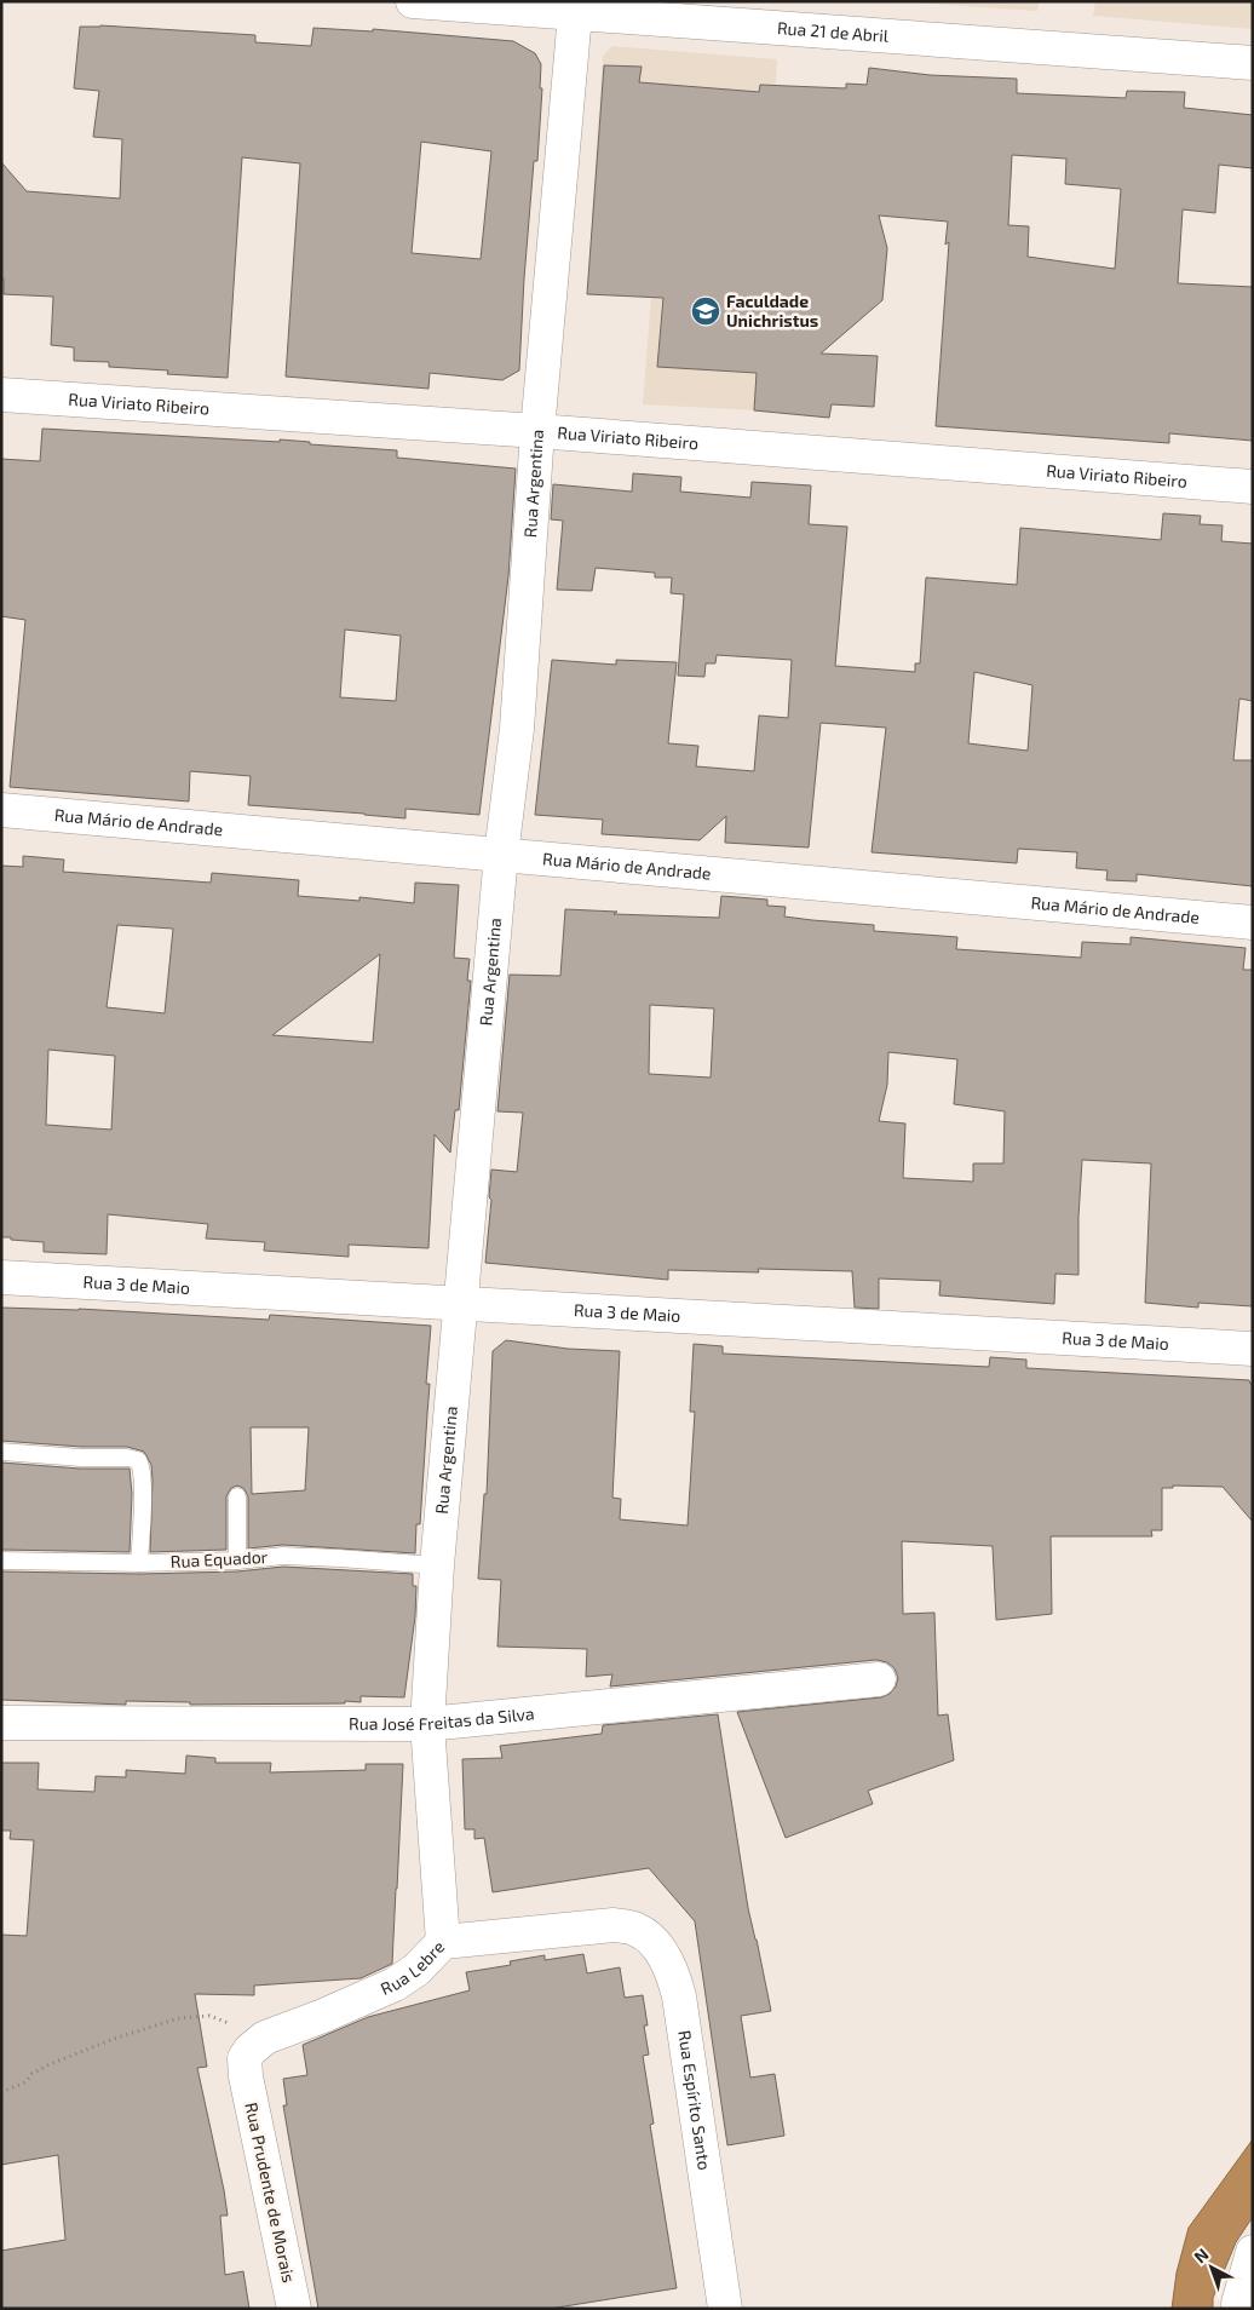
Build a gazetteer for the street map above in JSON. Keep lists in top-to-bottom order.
{
  "streets": {
    "street": [
      "Rua 21 de Abril",
      "Rua Viriato Ribeiro",
      "Rua Argentina",
      "Rua Mário de Andrade",
      "Rua 3 de Maio",
      "Rua José Freitas da Silva",
      "Rua Lebre",
      "Rua Espírito Santo",
      "Rua Prudente de Morais"
    ],
    "lane": ["Rua Equador"]
  },
  "crossings": [
    ["Rua 21 de Abril", "Rua Argentina"],
    ["Rua Viriato Ribeiro", "Rua Argentina"],
    ["Rua Argentina", "Rua Mário de Andrade"],
    ["Rua Argentina", "Rua 3 de Maio"],
    ["Rua Argentina", "Rua Equador"],
    ["Rua Argentina", "Rua José Freitas da Silva"],
    ["Rua Argentina", "Rua Lebre"],
    ["Rua Lebre", "Rua Espírito Santo"],
    ["Rua Lebre", "Rua Prudente de Morais"]
  ],
  "places": {
    "school or university": ["Faculdade Unichristus"]
  },
  "north": "top left"
}
